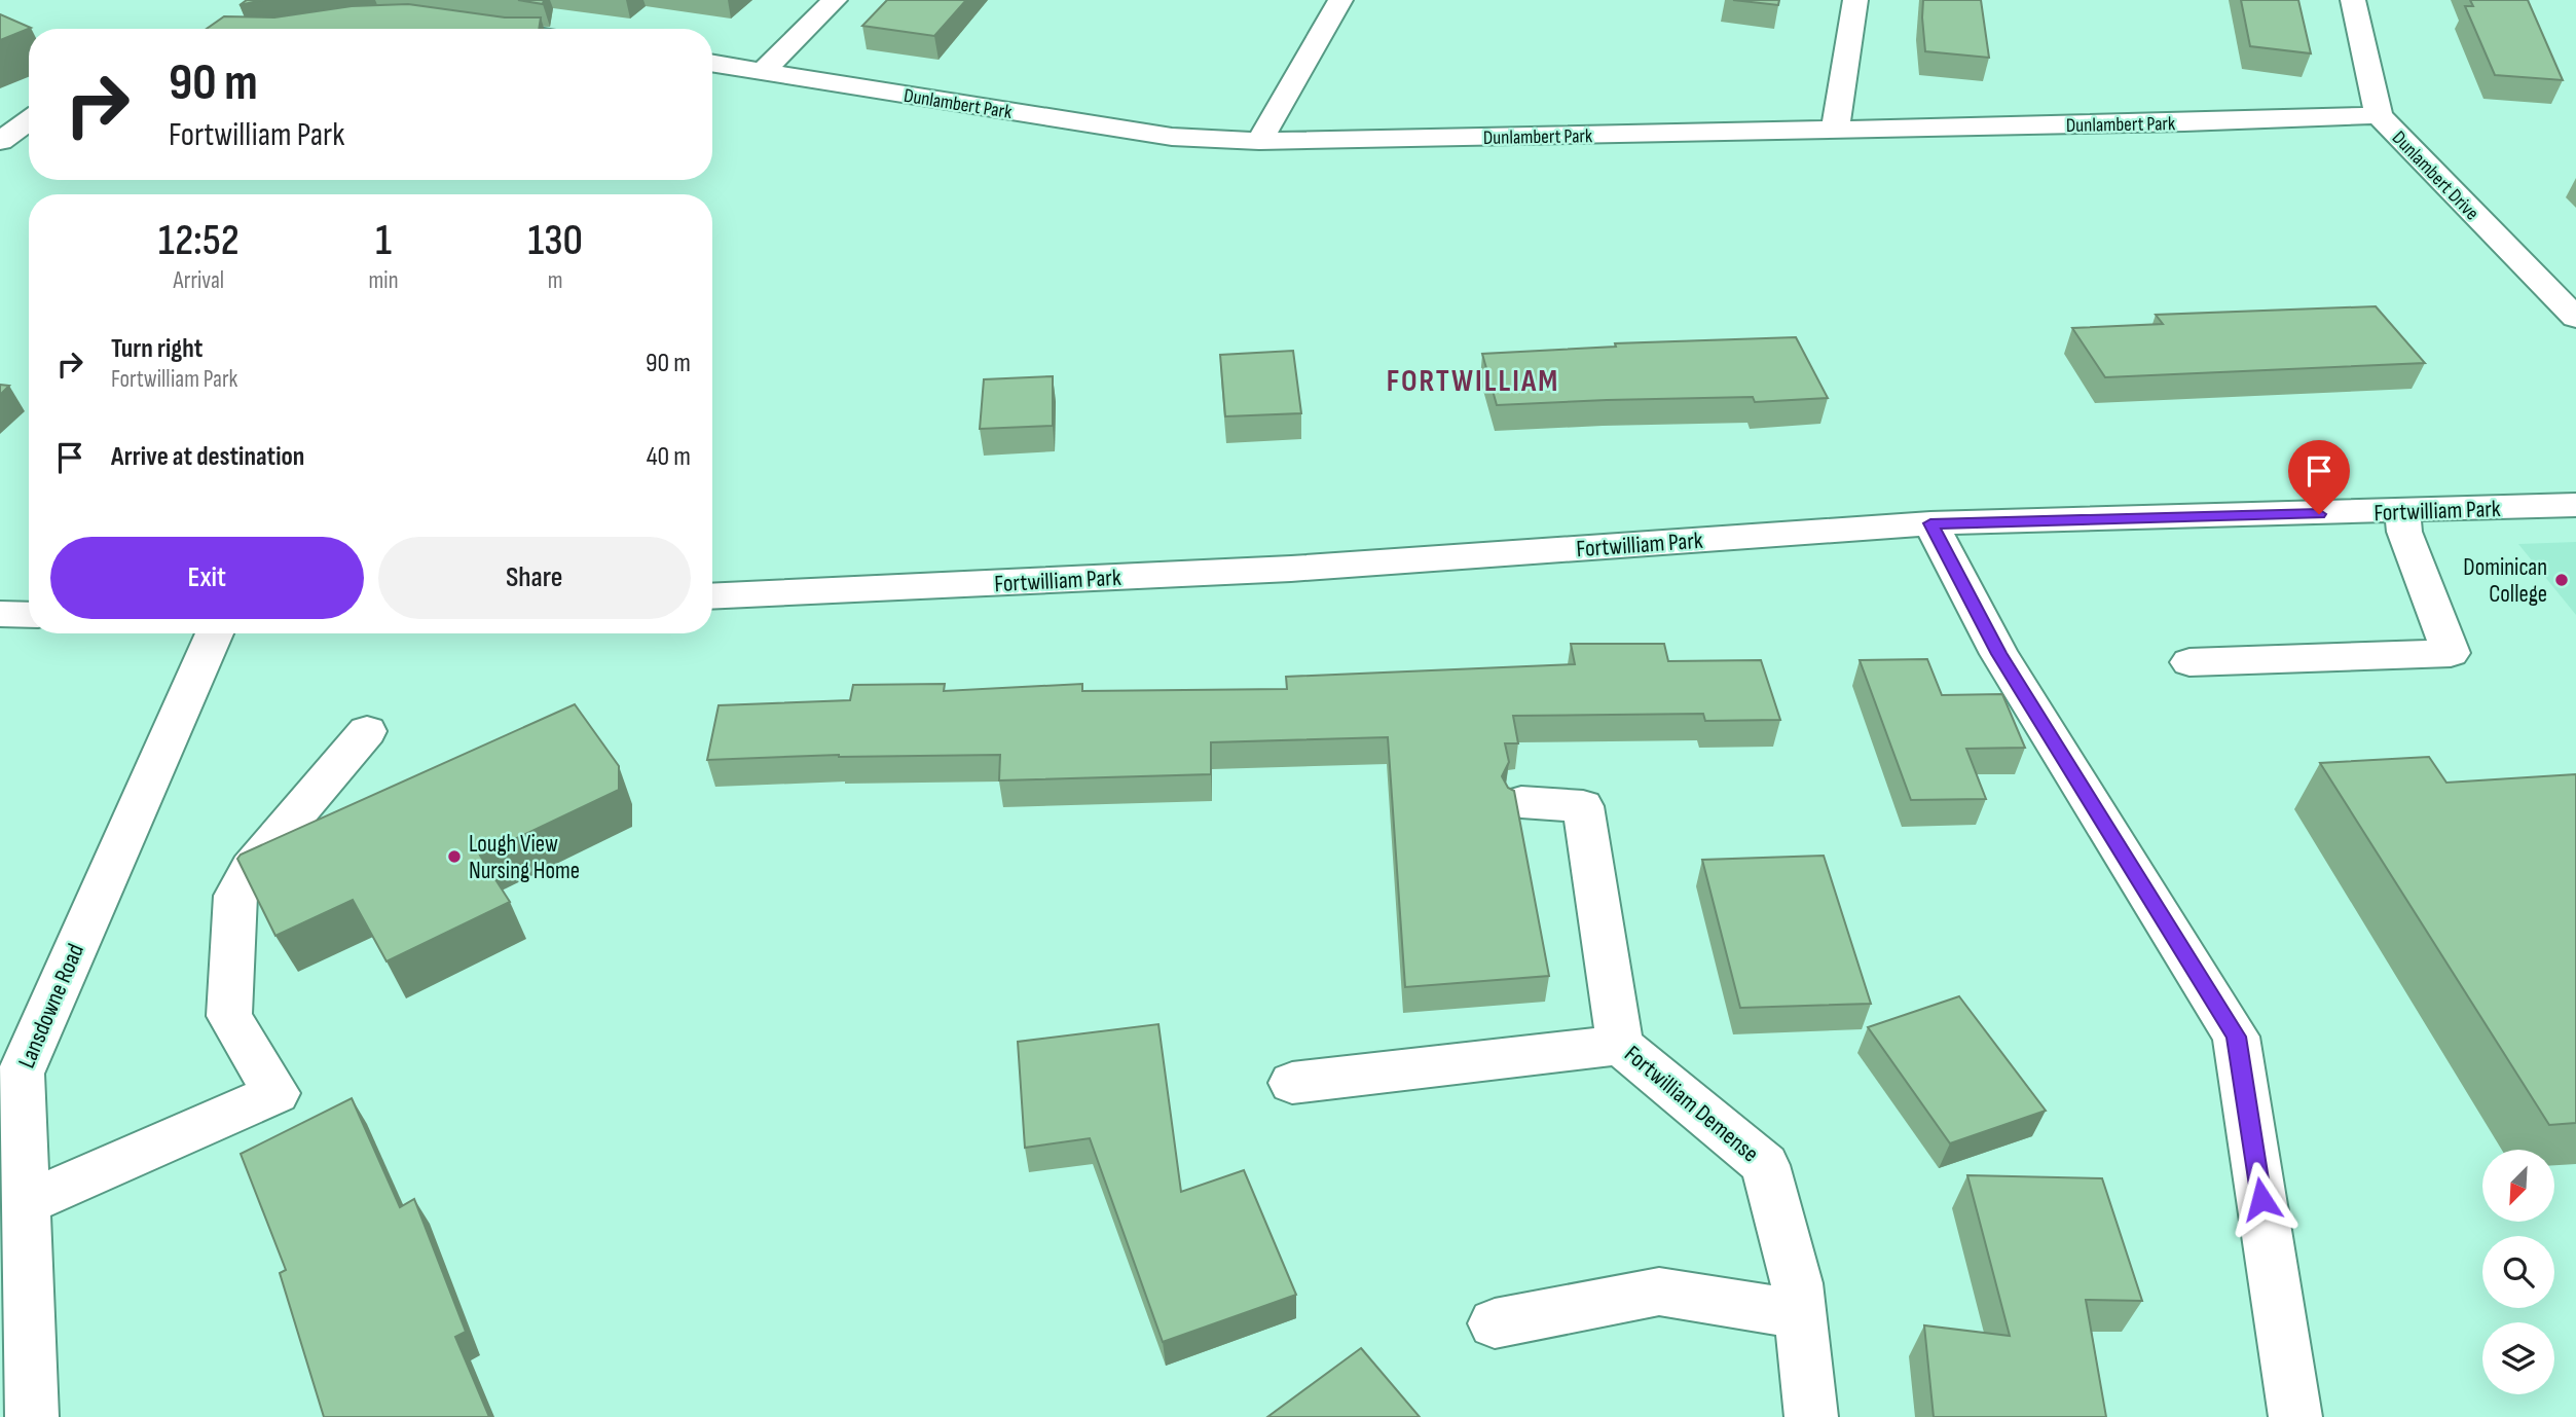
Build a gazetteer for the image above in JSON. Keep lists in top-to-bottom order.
{
  "streets": {
    "street": [
      "Dunlambert Park",
      "Dunlambert Drive",
      "Fortwilliam Park",
      "Lansdowne Road",
      "Fortwilliam Demense"
    ]
  },
  "crossings": [
    ["Dunlambert Park", "Dunlambert Drive"]
  ],
  "districts": ["FORTWILLIAM"],
  "places": ["Dominican College", "Lough View Nursing Home"],
  "north": "bottom left",
  "page": {
    "turn": ["90 m", "Fortwilliam Park"],
    "eta": [
      "12:52",
      "Arrival",
      "1",
      "min",
      "130",
      "m"
    ],
    "list": [
      {
        "name": "Turn right",
        "note": "Fortwilliam Park",
        "value": "90 m"
      },
      {
        "name": "Arrive at destination",
        "value": "40 m"
      }
    ],
    "buttons": ["Exit", "Share"]
  }
}
